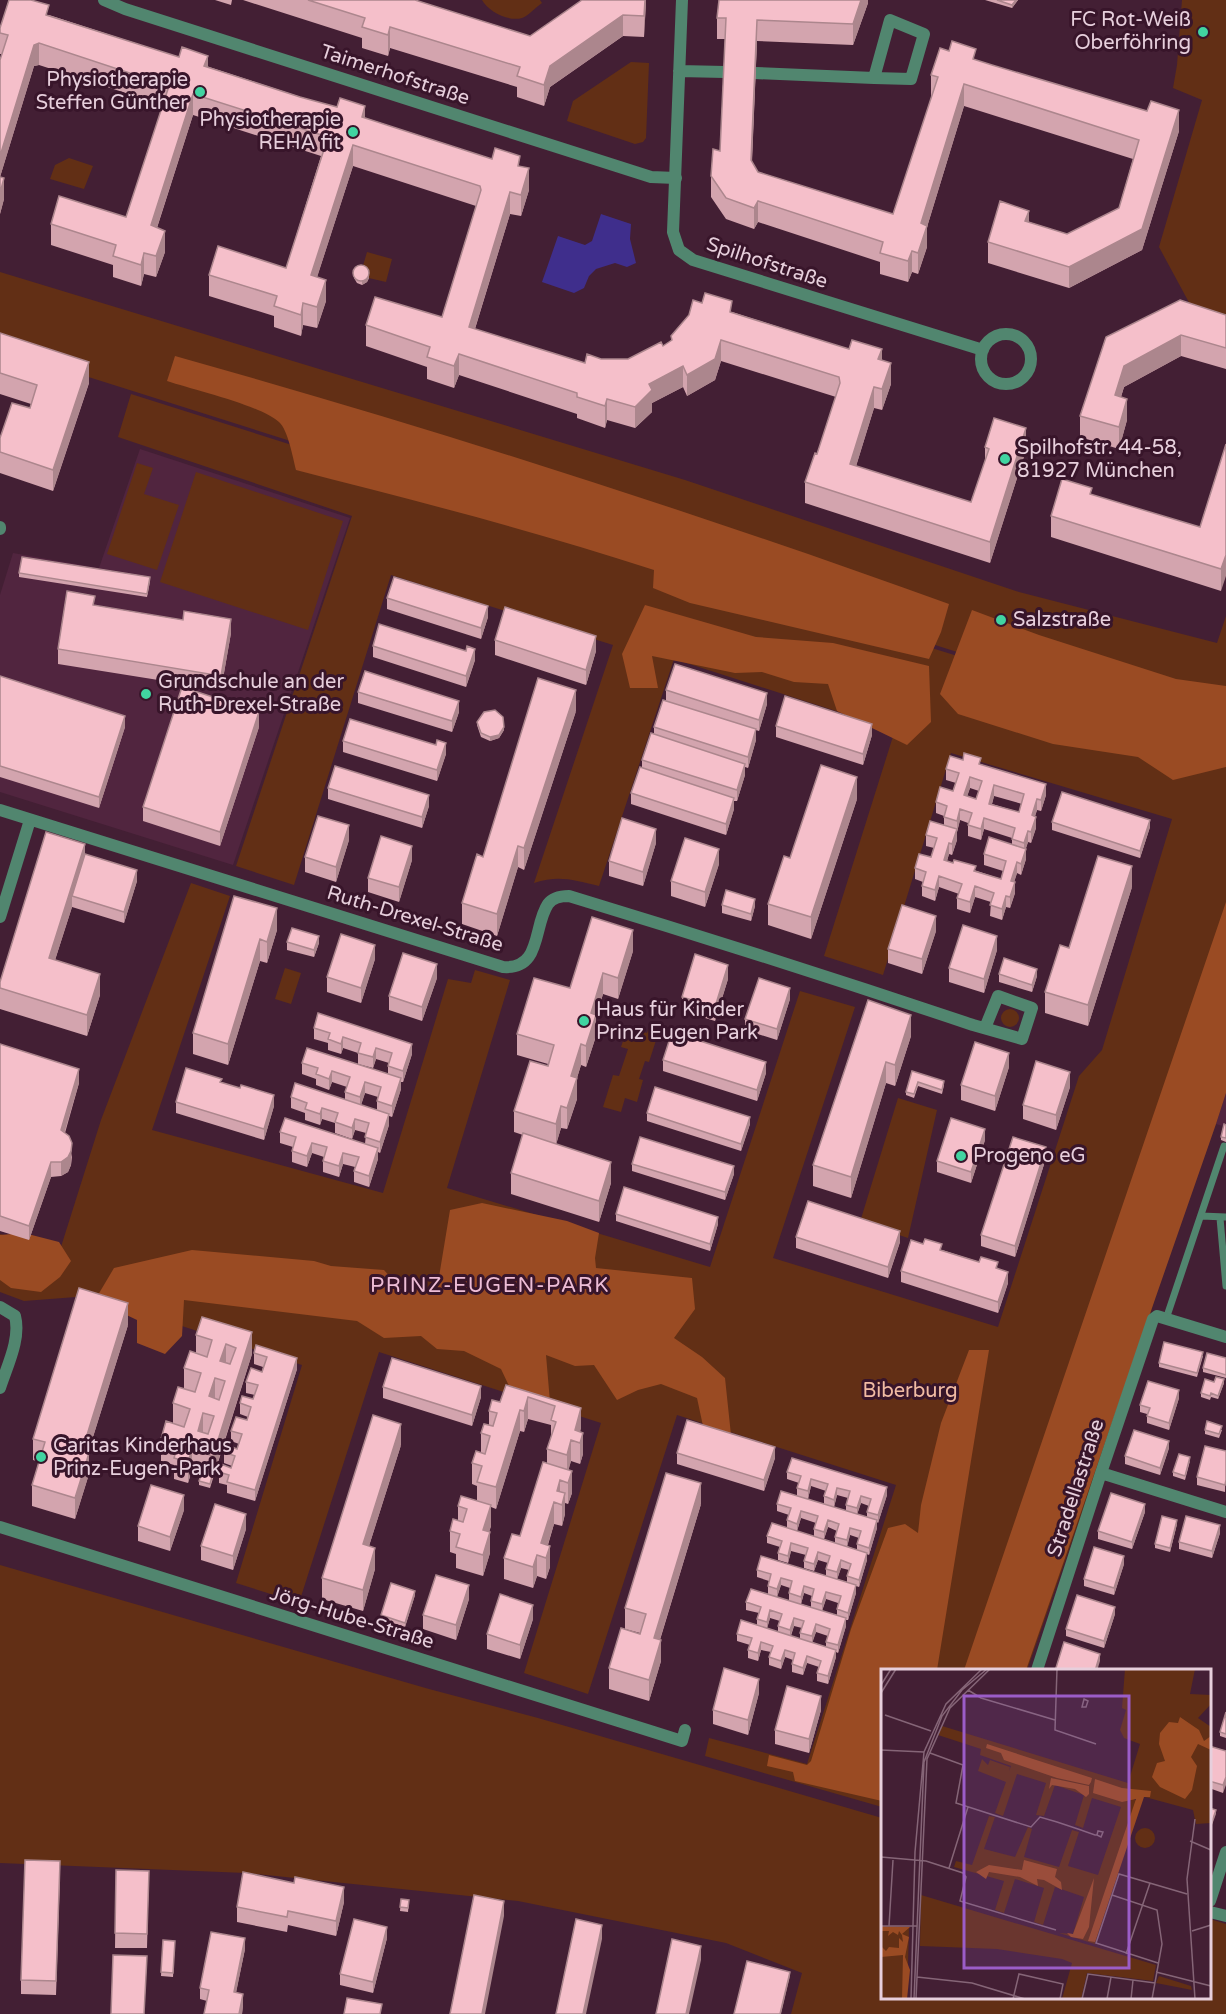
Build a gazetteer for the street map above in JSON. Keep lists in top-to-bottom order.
{
  "streets": {
    "street": [
      "Taimerhofstraße",
      "Spilhofstraße",
      "Ruth-Drexel-Straße",
      "Stradellastraße",
      "Jörg-Hube-Straße"
    ]
  },
  "crossings": [
    ["Taimerhofstraße", "Spilhofstraße"]
  ],
  "districts": ["PRINZ-EUGEN-PARK"],
  "parks": ["Biberburg"],
  "places": [
    "FC Rot-Weiß Oberföhring",
    "Physiotherapie Steffen Günther",
    "Physiotherapie REHA fit",
    "Spilhofstr. 44-58, 81927 München",
    "Salzstraße",
    "Grundschule an der Ruth-Drexel-Straße",
    "Haus für Kinder Prinz Eugen Park",
    "Progeno eG",
    "Caritas Kinderhaus Prinz-Eugen-Park"
  ]
}
